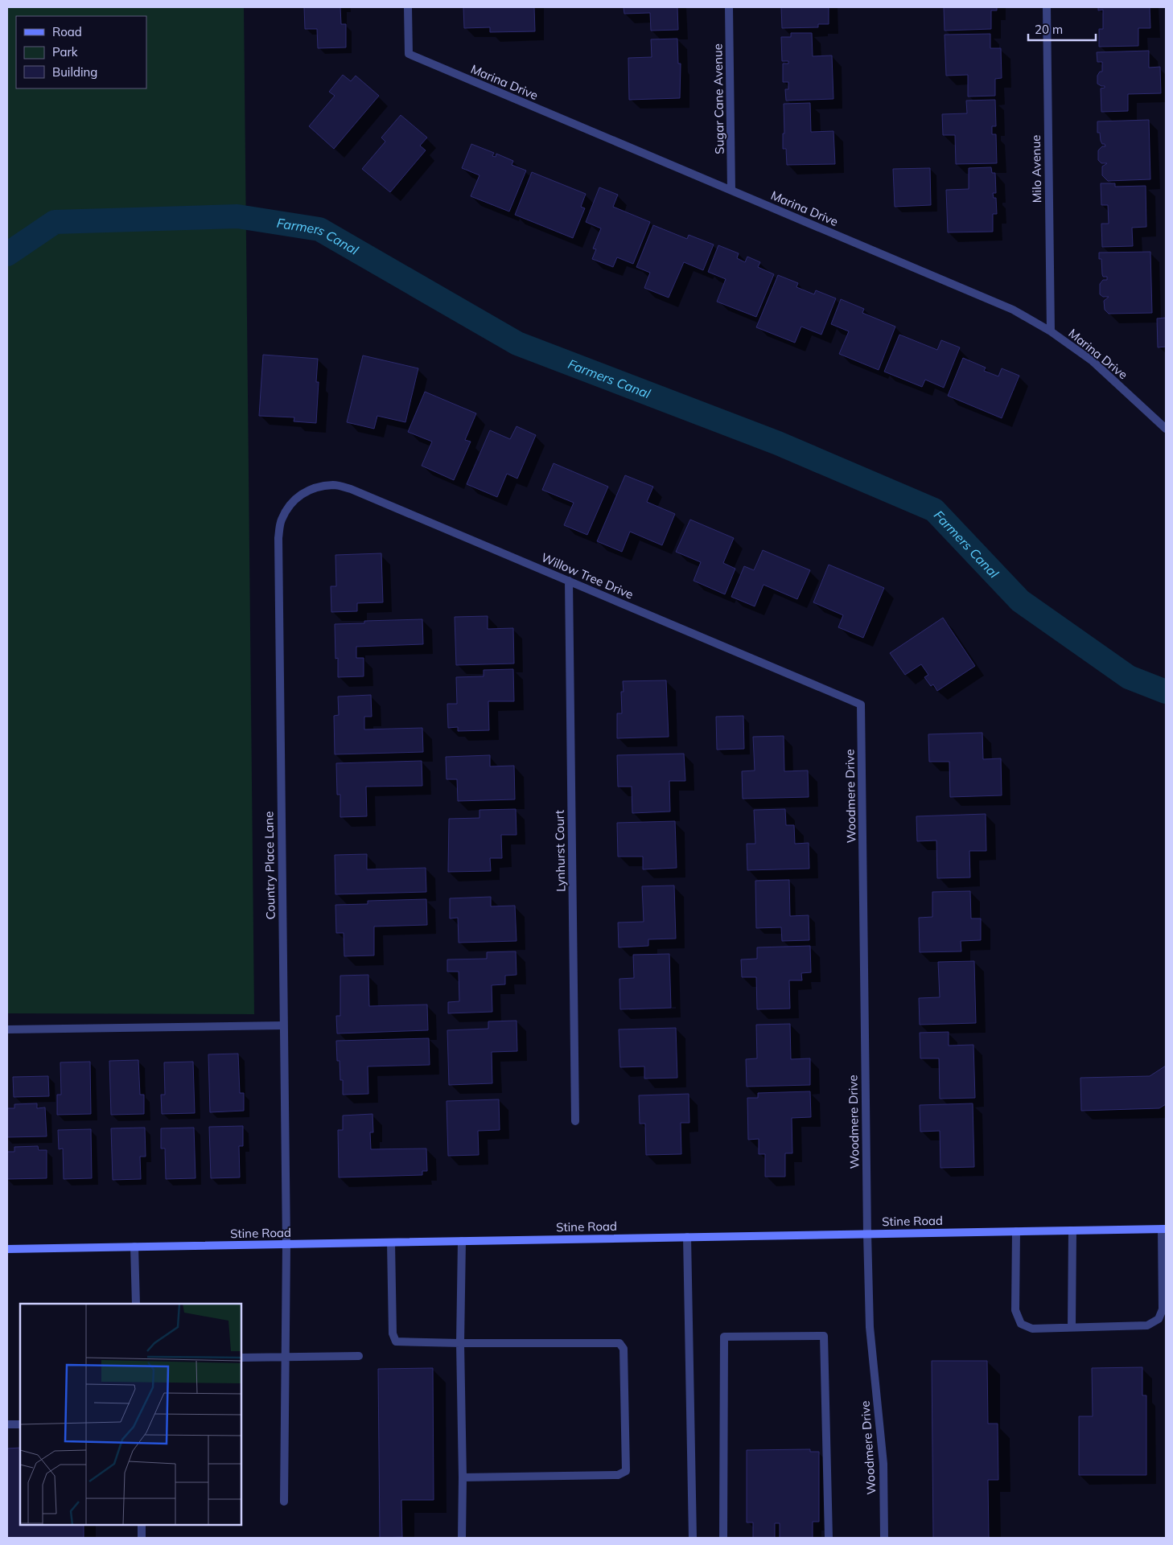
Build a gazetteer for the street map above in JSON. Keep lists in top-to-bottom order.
{
  "streets": {
    "main road": ["Stine Road"],
    "street": [
      "Marina Drive",
      "Sugar Cane Avenue",
      "Milo Avenue",
      "Willow Tree Drive",
      "Woodmere Drive",
      "Lynhurst Court",
      "Country Place Lane"
    ]
  },
  "crossings": [
    ["Marina Drive", "Sugar Cane Avenue"],
    ["Marina Drive", "Milo Avenue"],
    ["Willow Tree Drive", "Woodmere Drive"],
    ["Willow Tree Drive", "Lynhurst Court"],
    ["Willow Tree Drive", "Country Place Lane"],
    ["Woodmere Drive", "Stine Road"],
    ["Country Place Lane", "Stine Road"]
  ],
  "water": ["Farmers Canal"],
  "legend": ["Road", "Park", "Building"],
  "scale_bar": "20 m"
}
